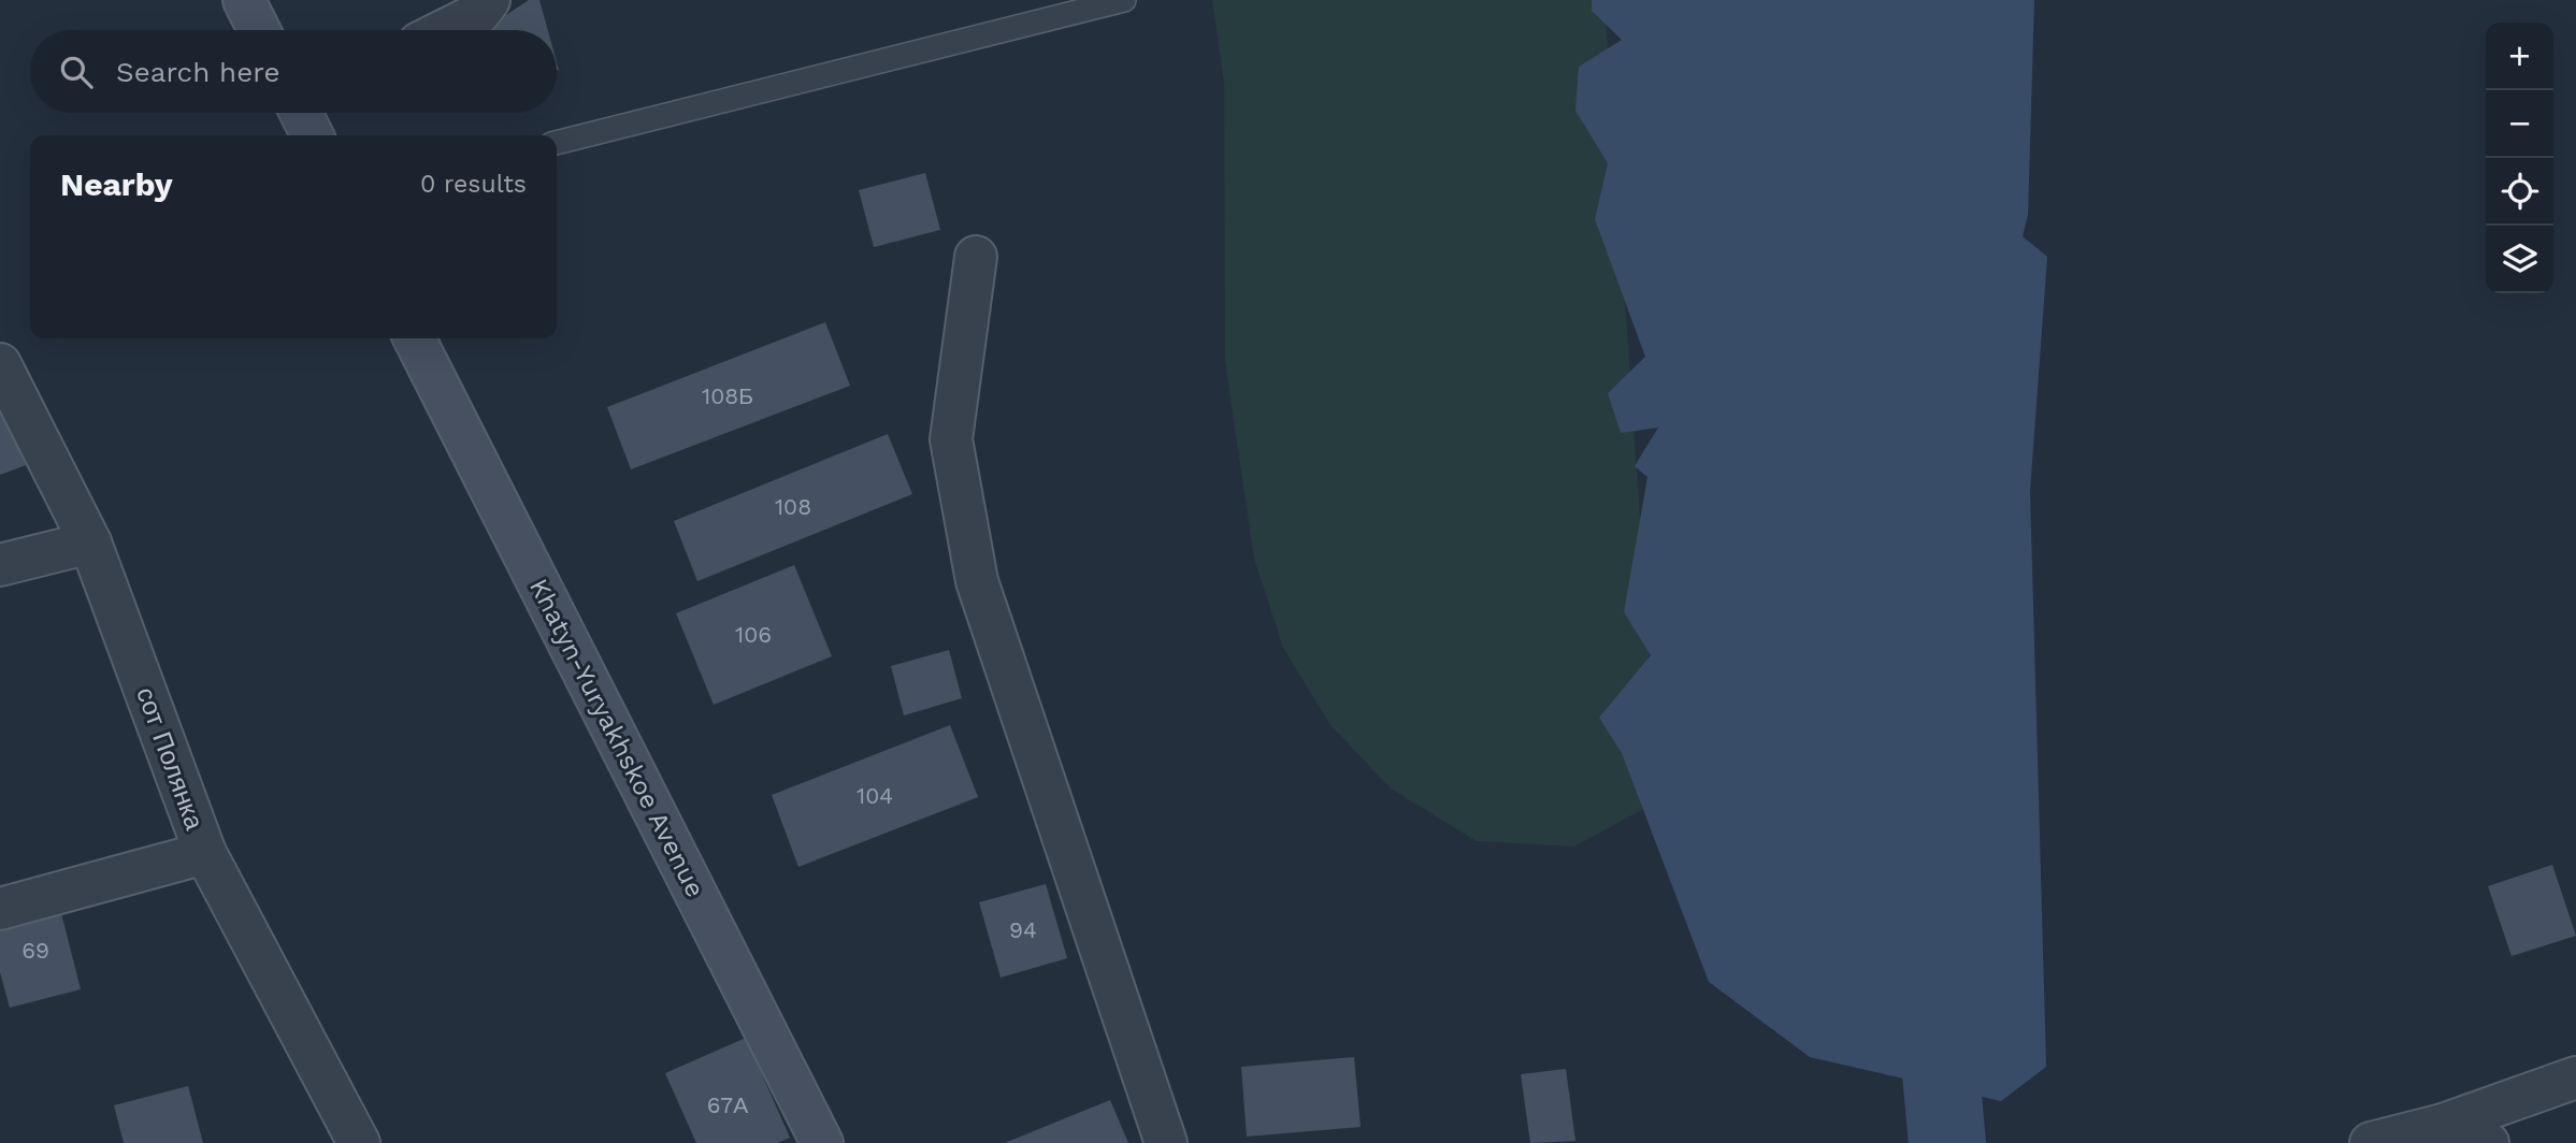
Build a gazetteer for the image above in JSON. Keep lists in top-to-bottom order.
{
  "streets": {
    "main road": ["Khatyn-Yuryakhskoe Avenue"],
    "street": ["сот Полянка"]
  },
  "house_numbers": [
    "108Б",
    "108",
    "106",
    "104",
    "94",
    "69",
    "67А"
  ],
  "page": {
    "map_buttons": ["+", "−"],
    "search": "Search here",
    "heading": ["Nearby", "0 results"]
  }
}
